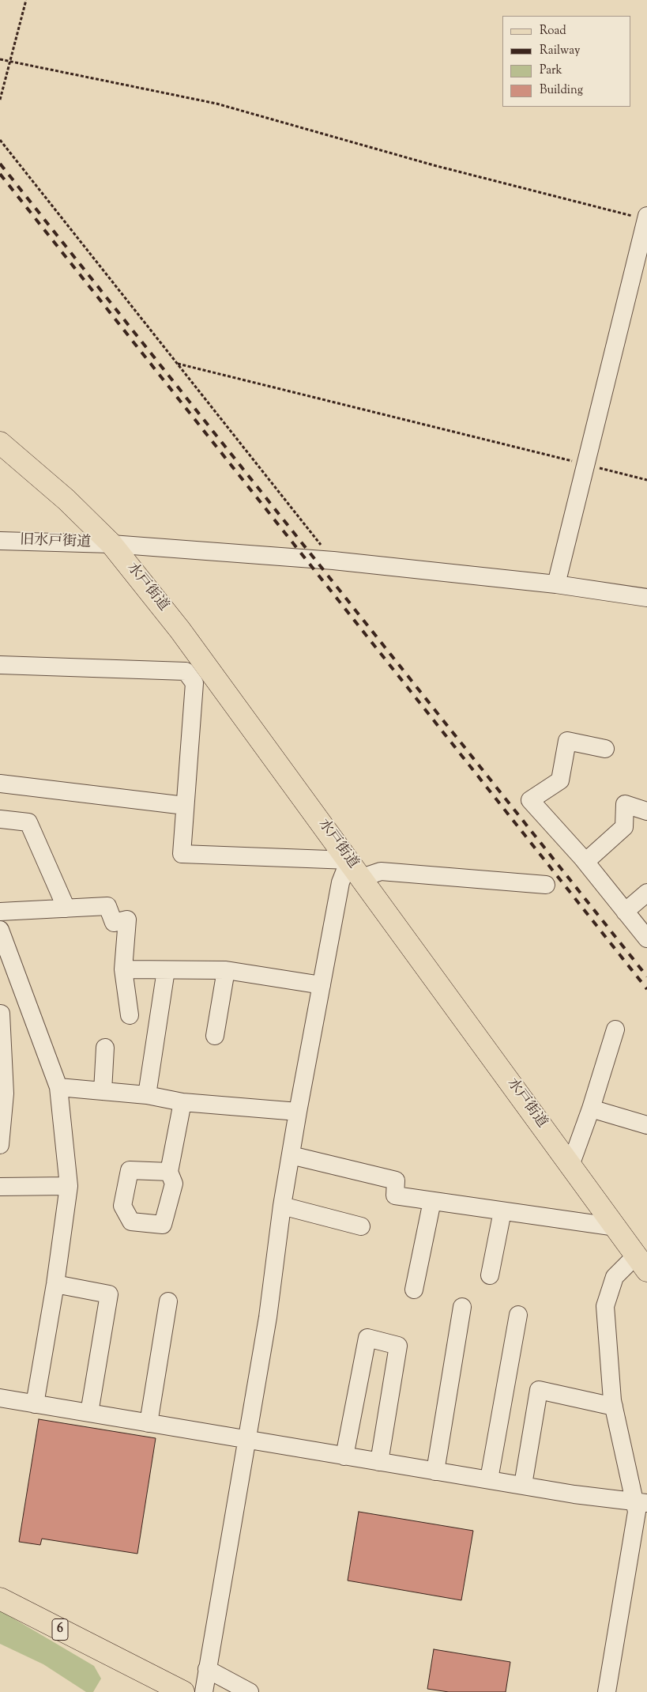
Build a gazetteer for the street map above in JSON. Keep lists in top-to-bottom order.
{
  "streets": {
    "main road": ["水戸街道", "6"],
    "street": ["旧水戸街道"]
  },
  "crossings": [
    ["旧水戸街道", "水戸街道"]
  ],
  "legend": [
    "Road",
    "Railway",
    "Park",
    "Building"
  ]
}
